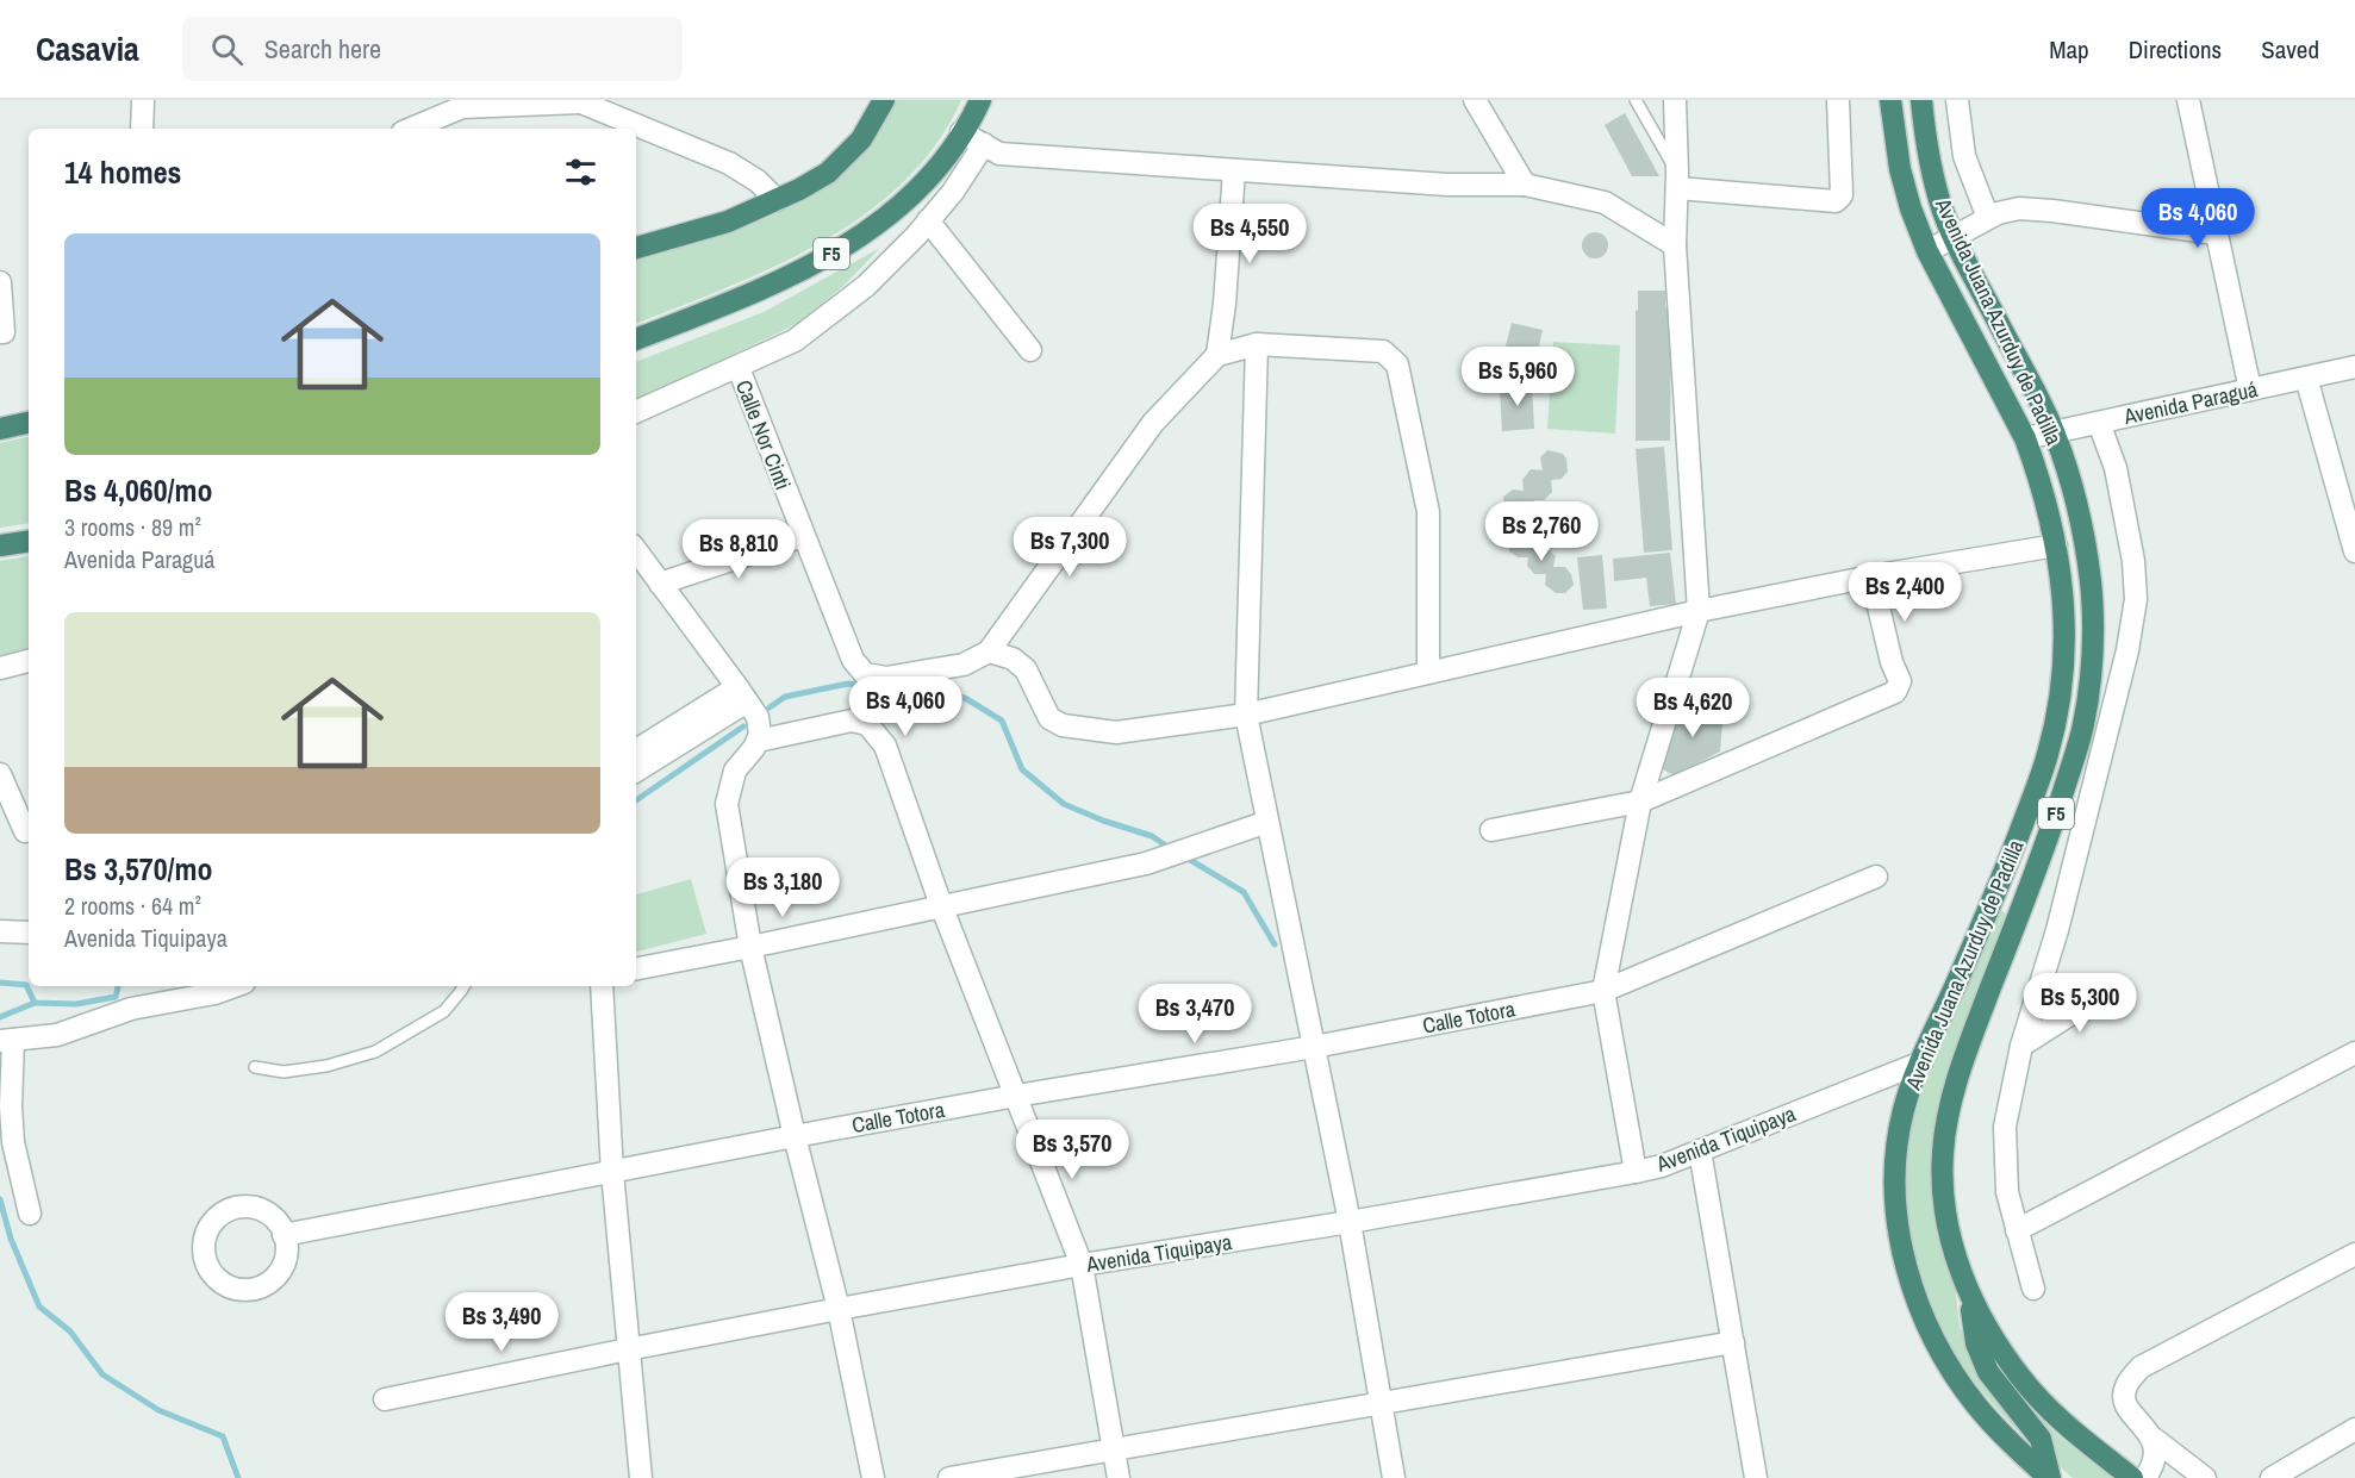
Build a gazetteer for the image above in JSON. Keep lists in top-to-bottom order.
{
  "streets": {
    "highway": ["F5", "Avenida Juana Azurduy de Padilla"],
    "street": [
      "Avenida Paraguá",
      "Calle Nor Cinti",
      "Calle Totora",
      "Avenida Tiquipaya"
    ]
  },
  "crossings": [
    ["Avenida Juana Azurduy de Padilla", "Avenida Paraguá"],
    ["Avenida Juana Azurduy de Padilla", "Avenida Tiquipaya"]
  ],
  "page": {
    "header": "Casavia",
    "search": "Search here",
    "nav": ["Map", "Directions", "Saved"],
    "heading": "14 homes",
    "price": [
      "Bs 4,060",
      "Bs 4,550",
      "Bs 5,960",
      "Bs 2,760",
      "Bs 7,300",
      "Bs 8,810",
      "Bs 2,400",
      "Bs 4,060",
      "Bs 4,620",
      "Bs 3,180",
      "Bs 5,300",
      "Bs 3,470",
      "Bs 3,570",
      "Bs 3,490"
    ],
    "list": [
      {
        "name": "Bs 4,060/mo",
        "note": "3 rooms · 89 m² · Avenida Paraguá"
      },
      {
        "name": "Bs 3,570/mo",
        "note": "2 rooms · 64 m² · Avenida Tiquipaya"
      }
    ]
  }
}
